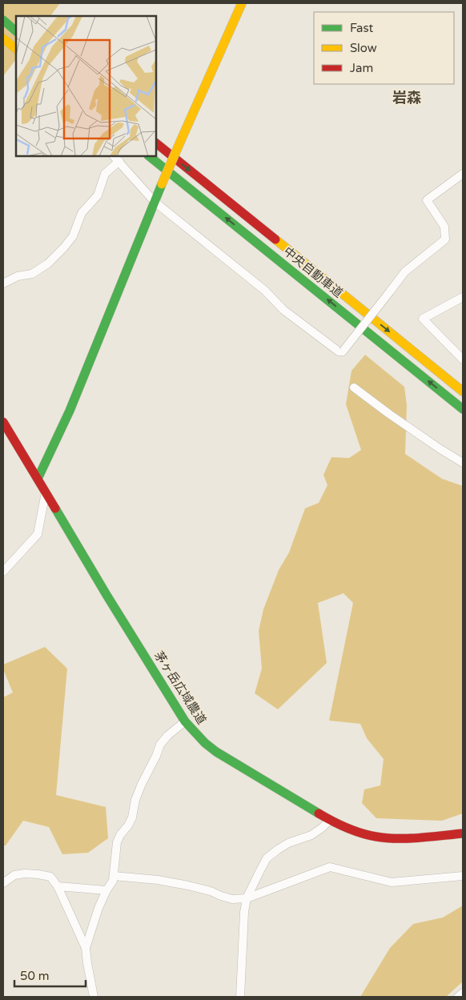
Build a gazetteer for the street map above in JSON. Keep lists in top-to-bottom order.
{
  "streets": {
    "main road": ["中央自動車道", "茅ヶ岳広域農道"]
  },
  "districts": ["岩森"],
  "legend": ["Fast", "Slow", "Jam"],
  "scale_bar": "50 m"
}
